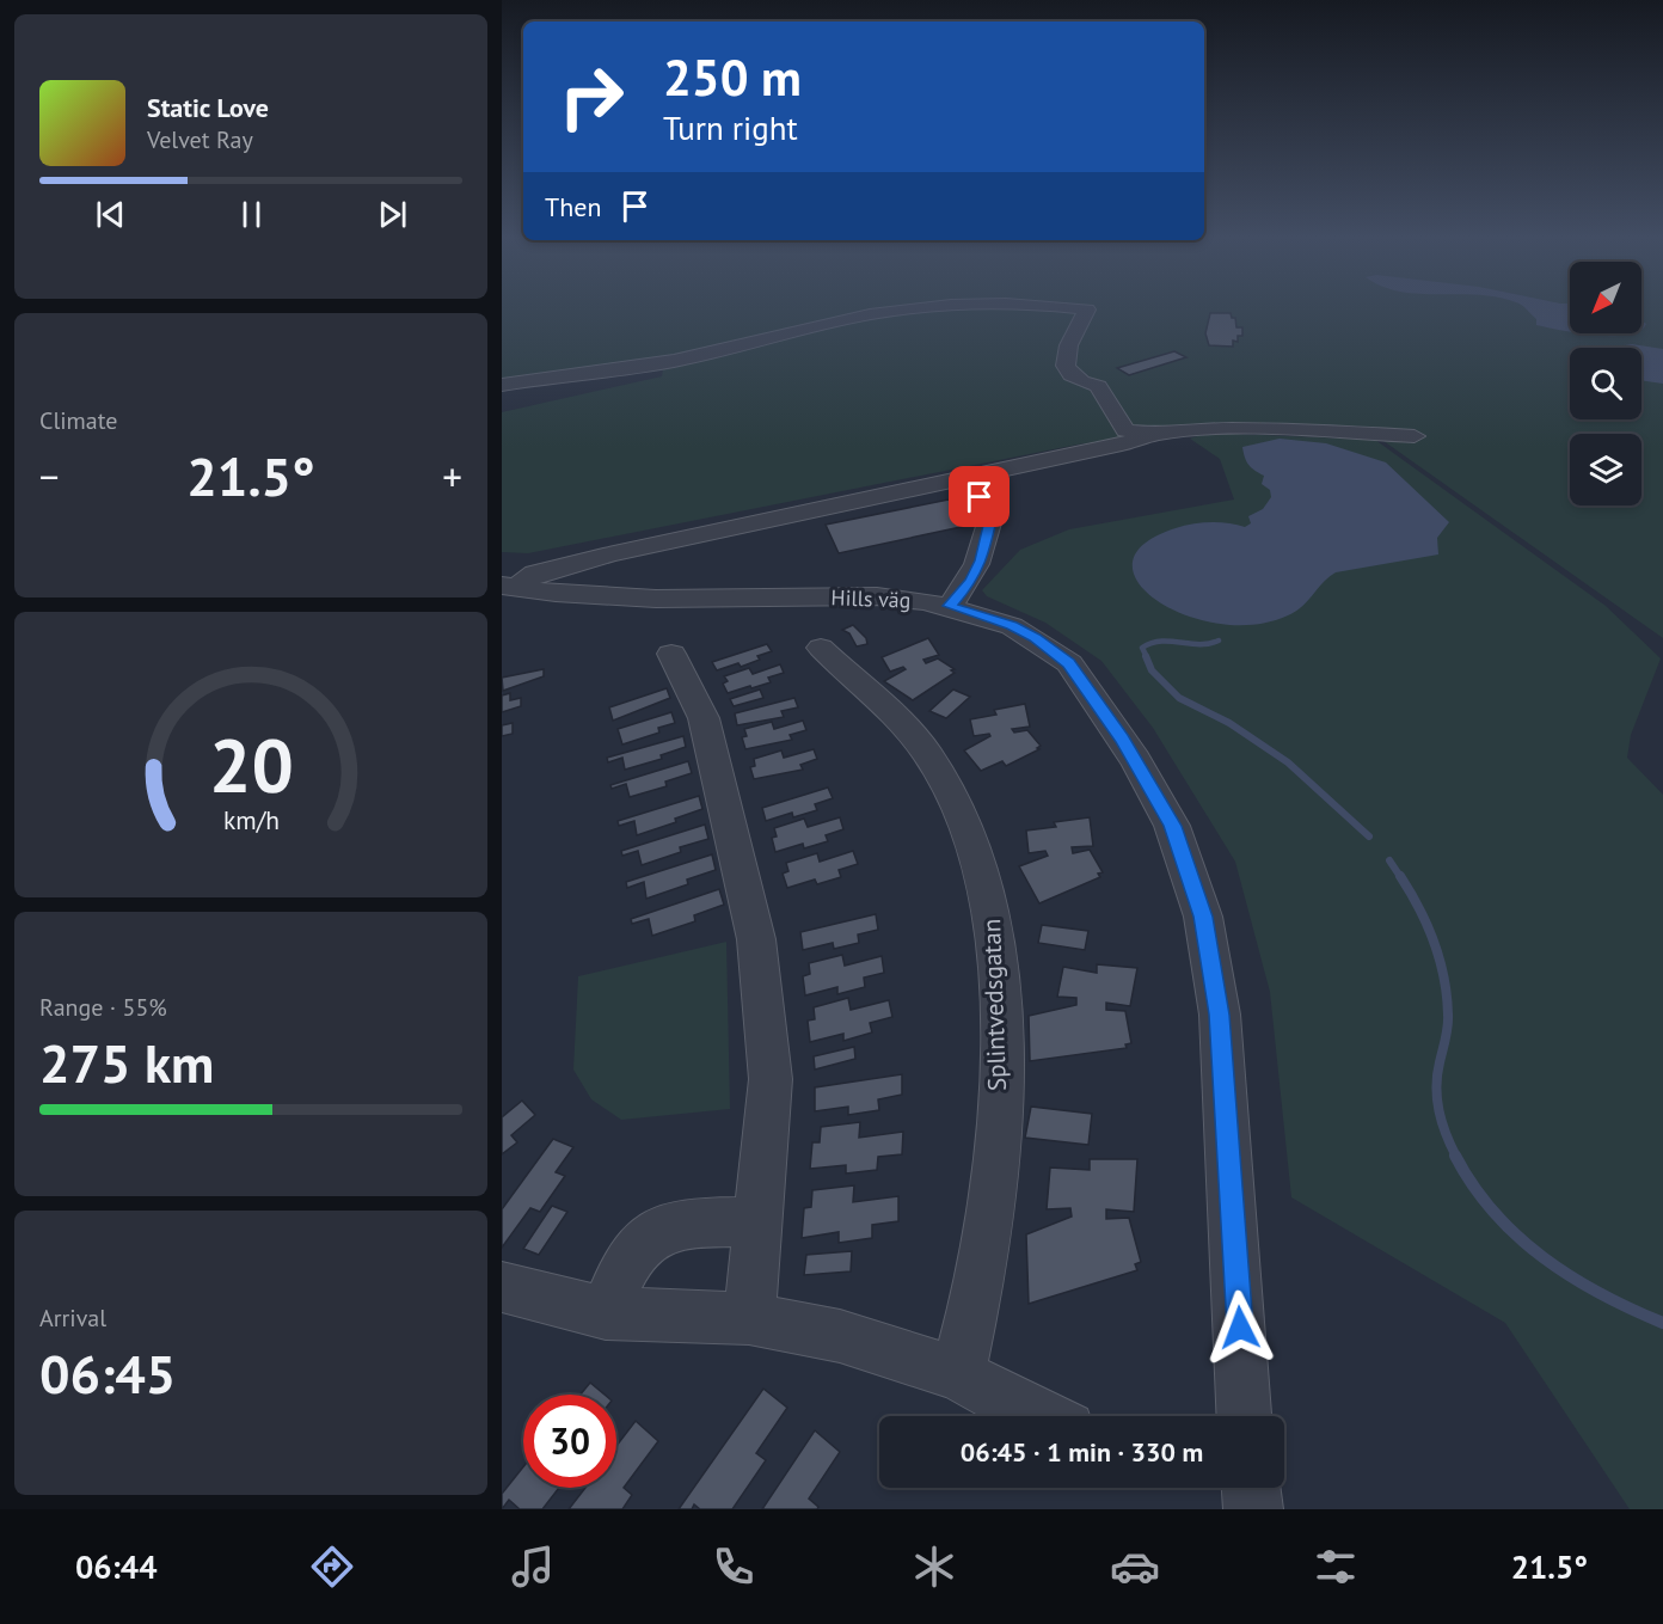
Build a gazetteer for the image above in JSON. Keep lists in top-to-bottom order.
{
  "streets": {
    "street": ["Hills väg", "Splintvedsgatan"]
  },
  "north": "bottom left",
  "page": {
    "turn": ["250 m", "Turn right"],
    "song": ["Static Love", "Velvet Ray"],
    "then": "Then",
    "tile": [
      "Climate",
      ["Range · 55%", "275 km"],
      ["Arrival", "06:45"]
    ],
    "heat": ["−", "21.5°", "+"],
    "limit": "30",
    "trip": "06:45 · 1 min · 330 m",
    "tabs": ["06:44", "21.5°"],
    "gauge": ["20", "km/h"]
  }
}
